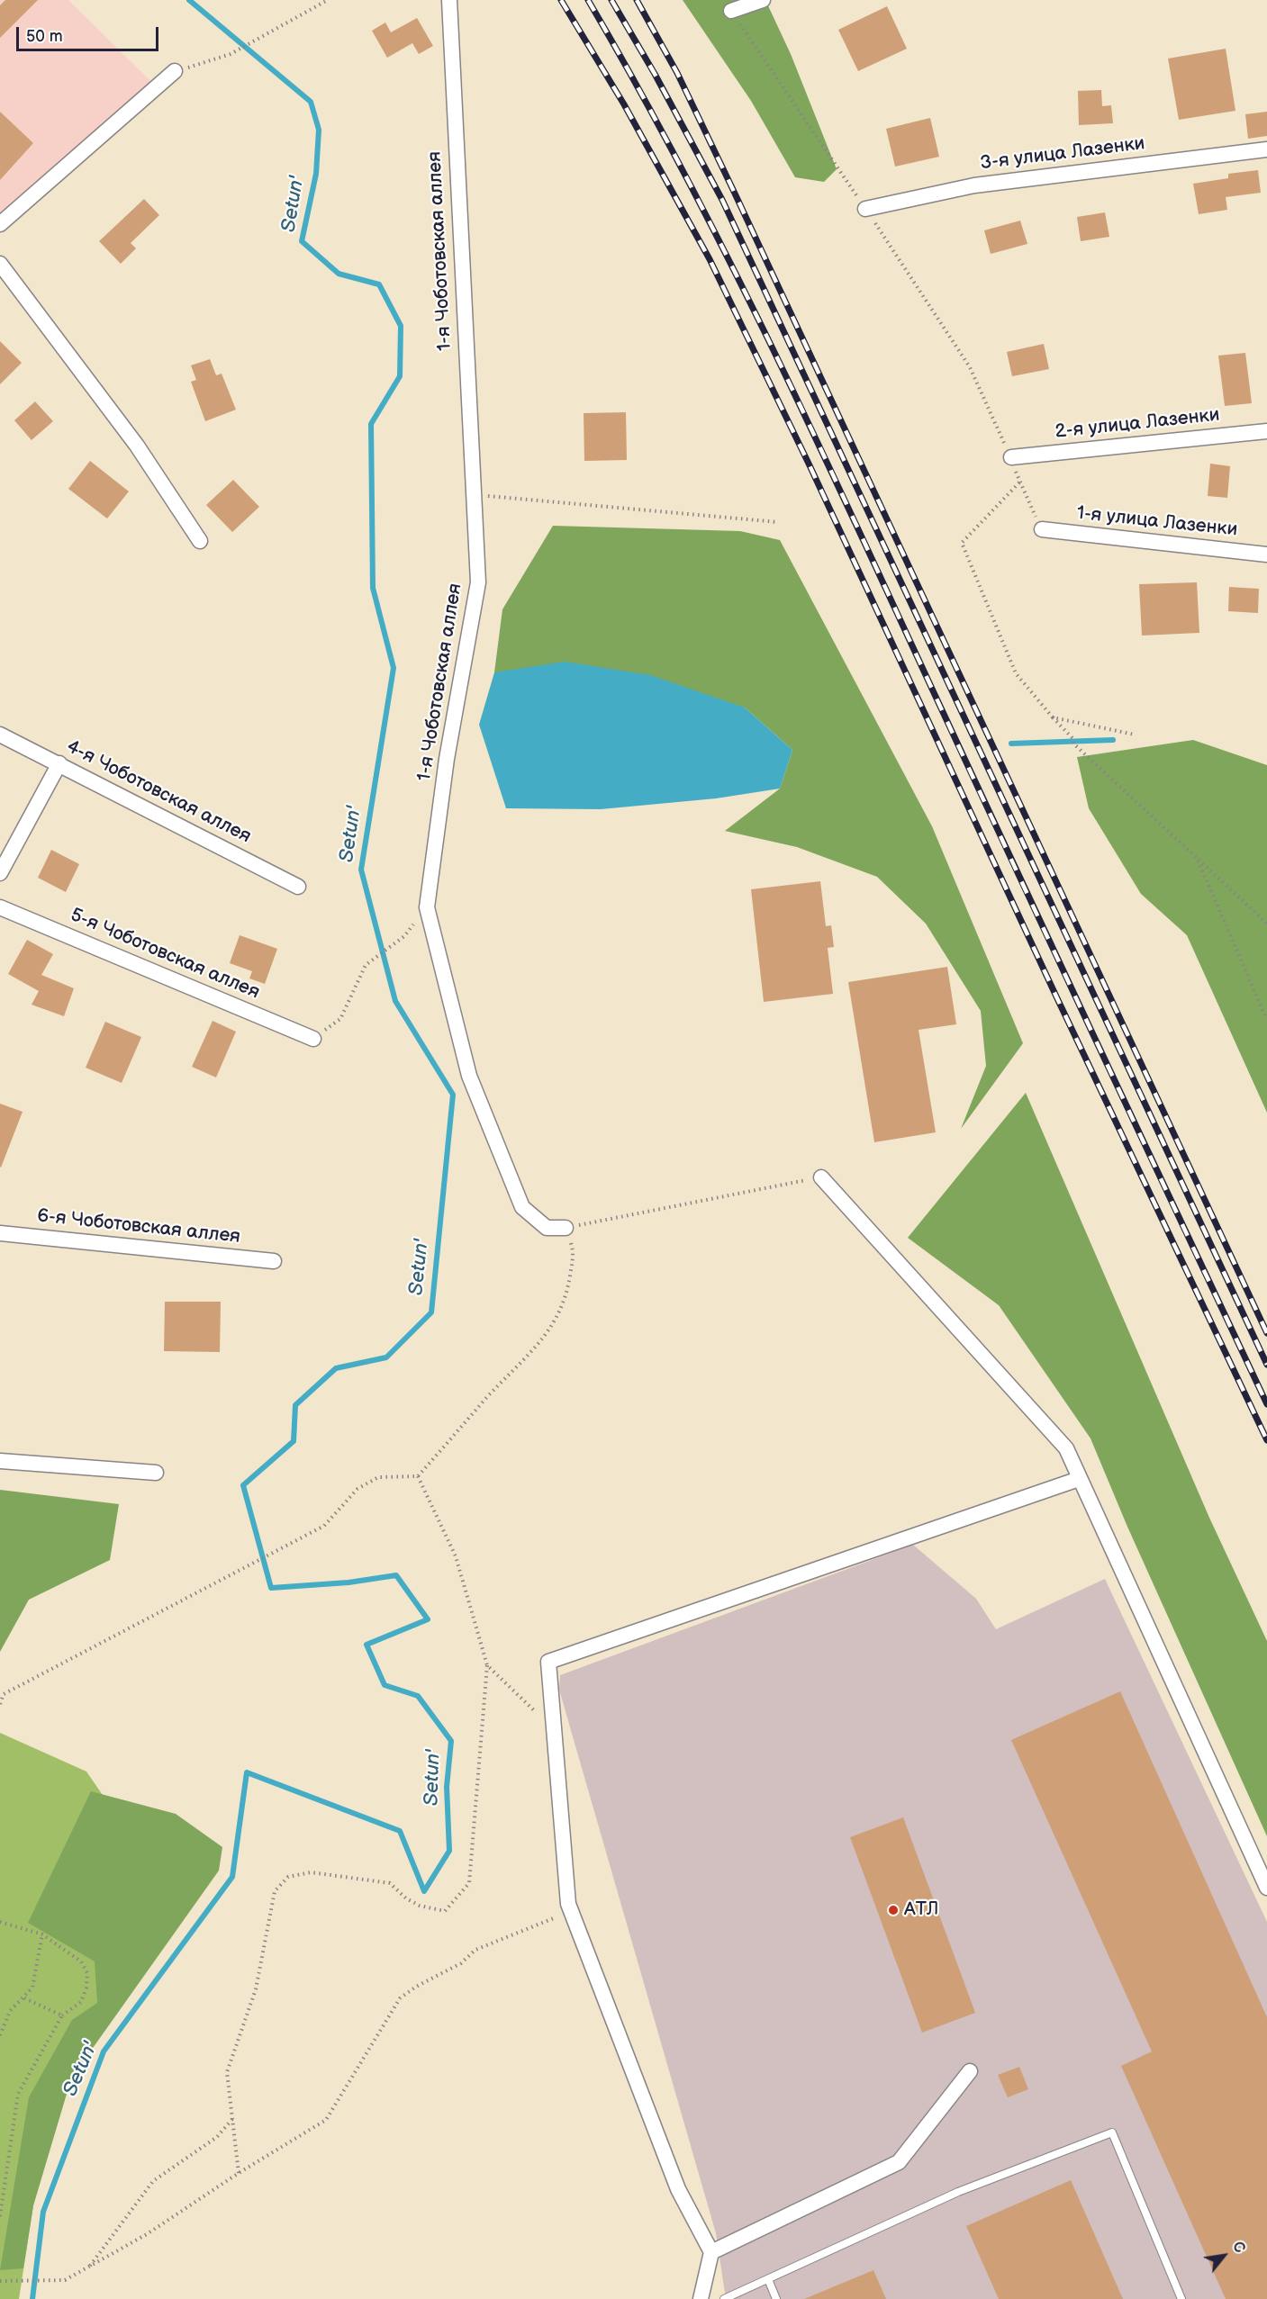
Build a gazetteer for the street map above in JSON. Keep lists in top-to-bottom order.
{
  "streets": {
    "street": [
      "3-я улица Лазенки",
      "1-я Чоботовская аллея",
      "2-я улица Лазенки",
      "1-я улица Лазенки",
      "4-я Чоботовская аллея",
      "5-я Чоботовская аллея",
      "6-я Чоботовская аллея"
    ]
  },
  "water": ["Setun'"],
  "places": ["АТЛ"],
  "scale_bar": "50 m",
  "north": "top right"
}
